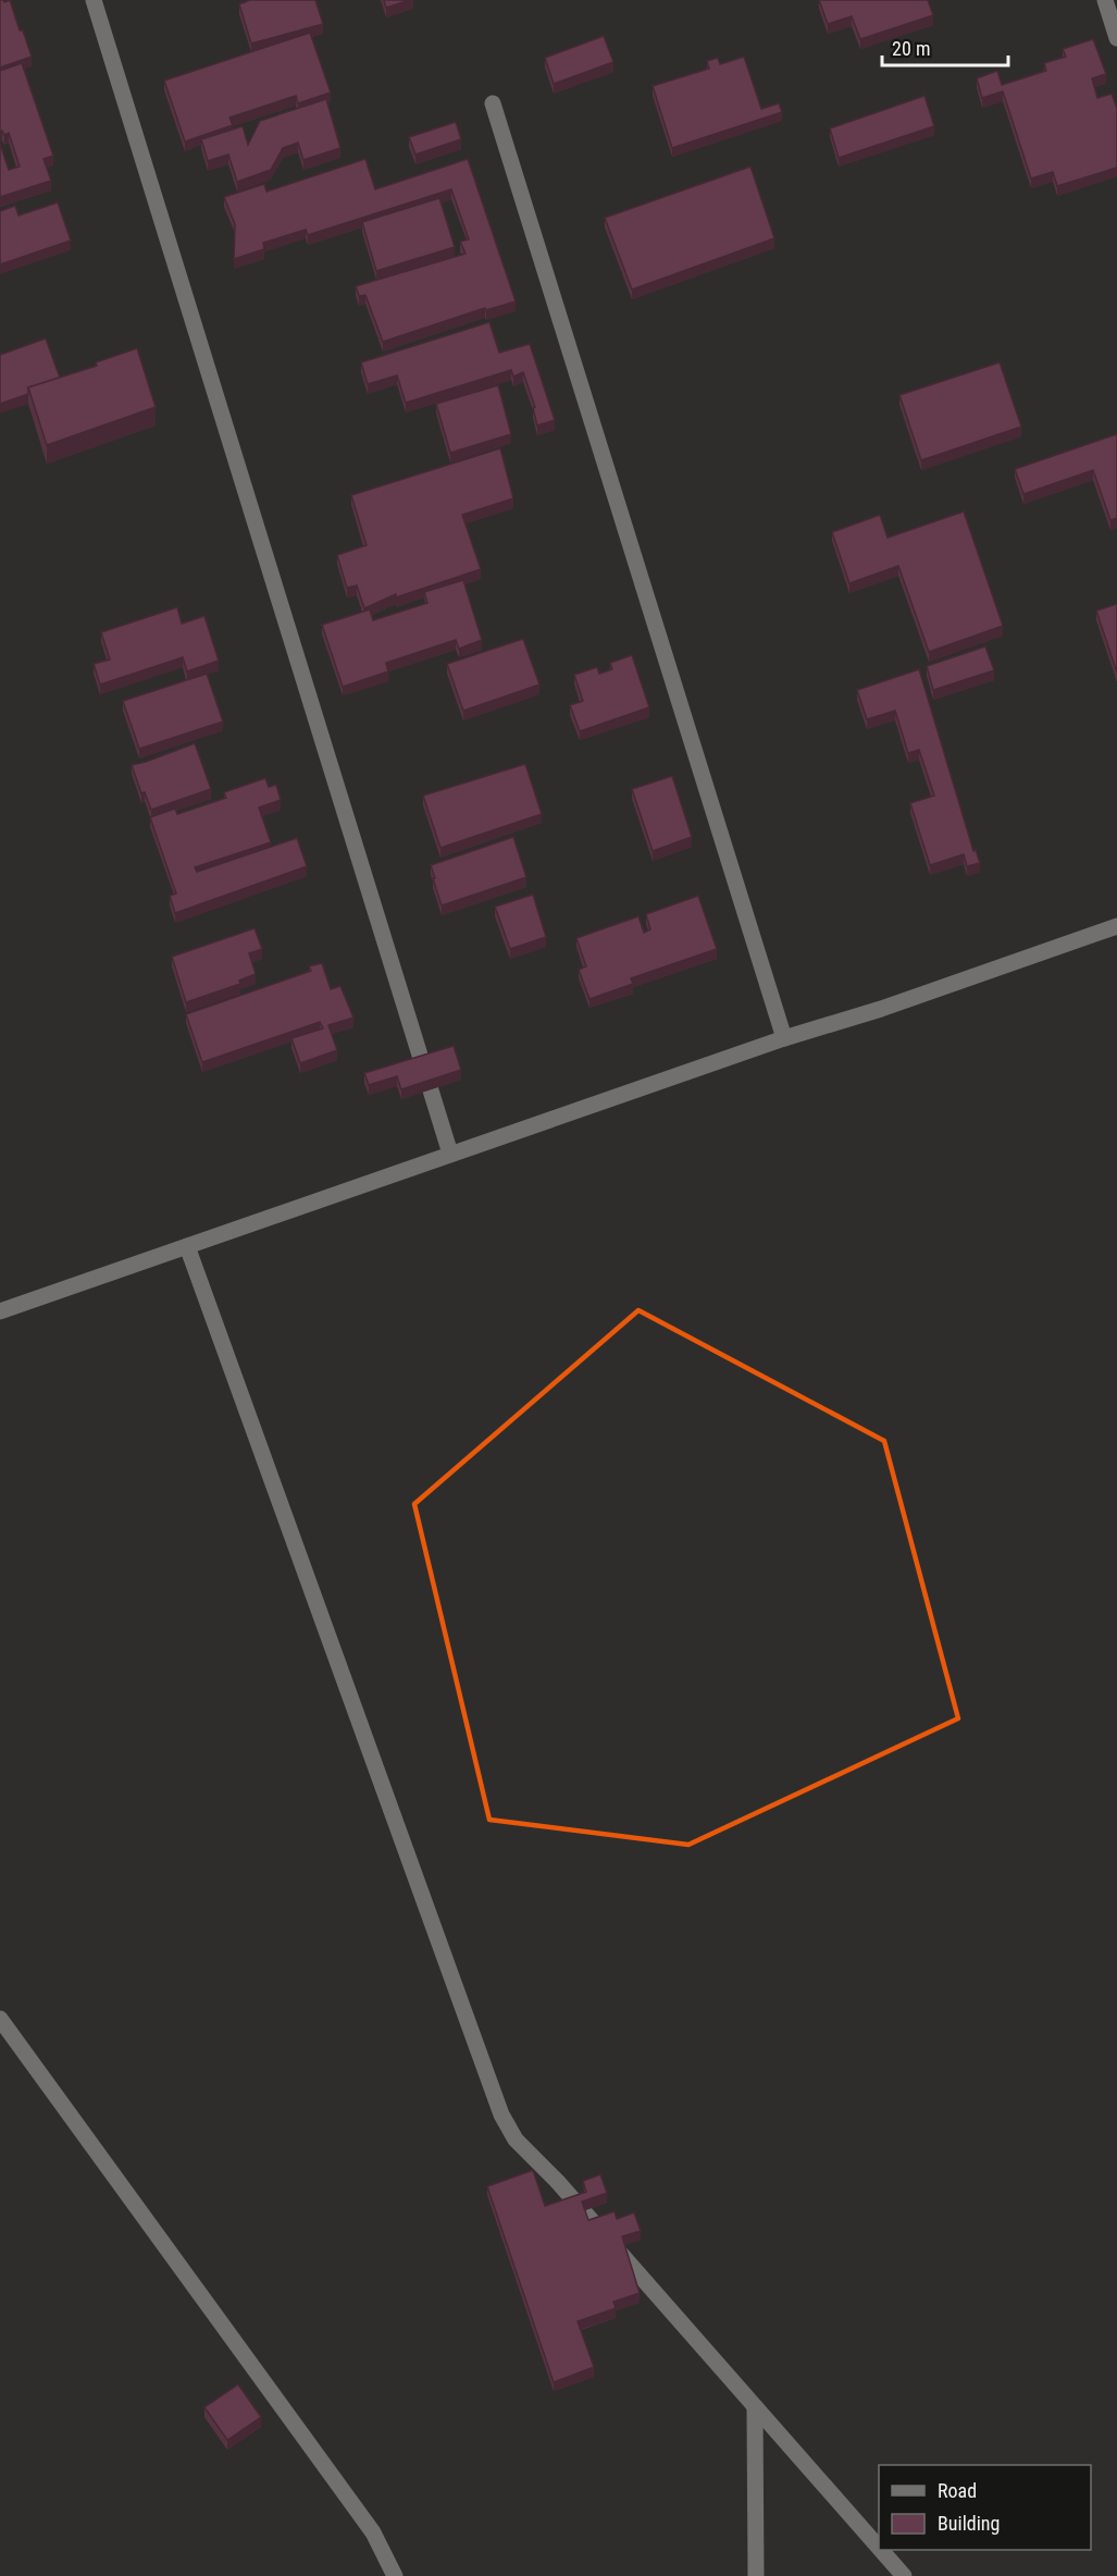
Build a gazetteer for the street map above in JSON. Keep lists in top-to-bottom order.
{
  "legend": ["Road", "Building"],
  "scale_bar": "20 m"
}
